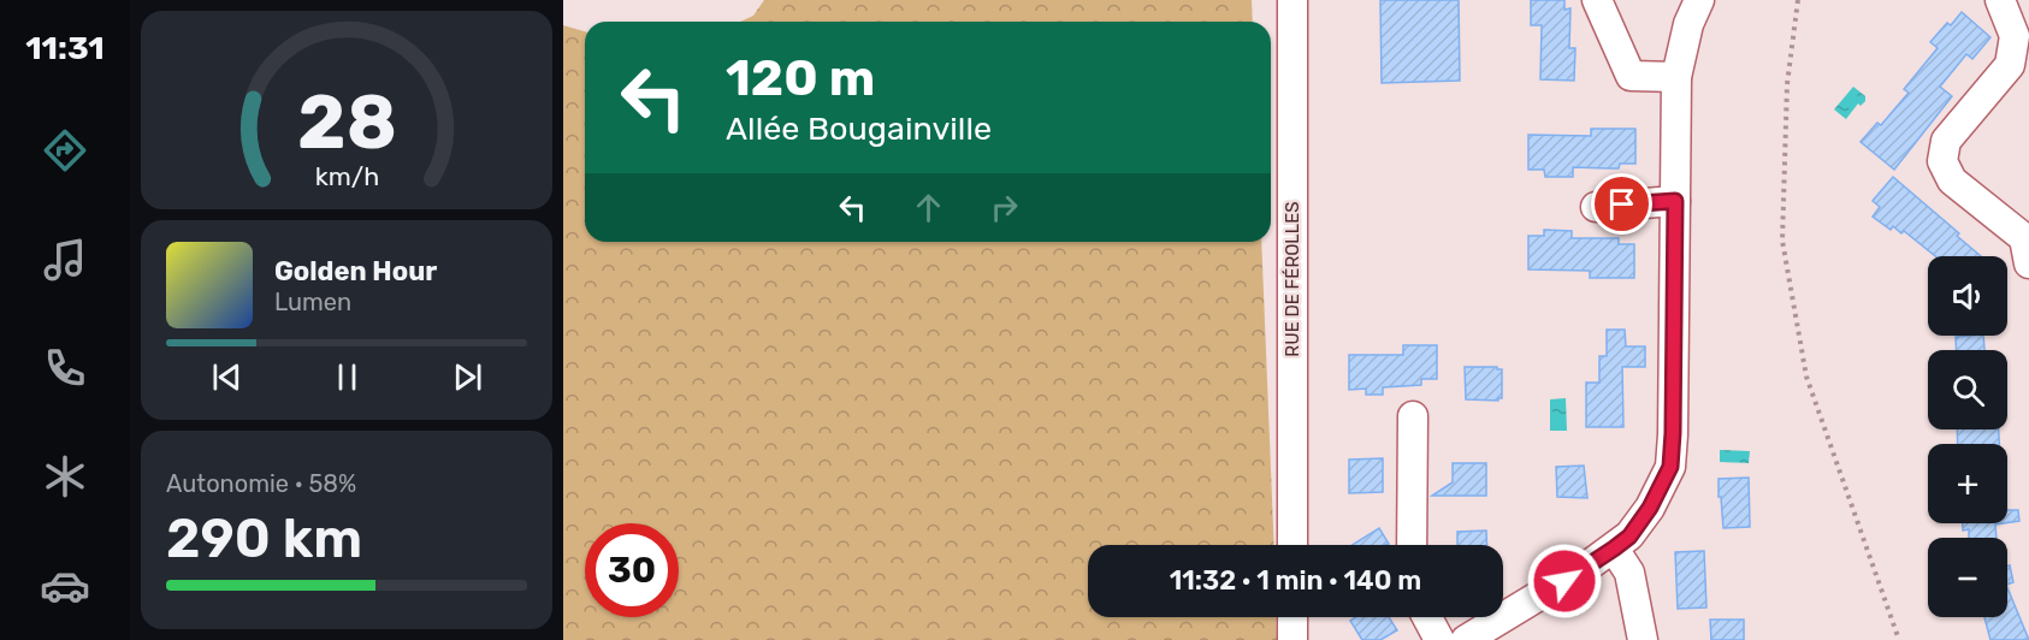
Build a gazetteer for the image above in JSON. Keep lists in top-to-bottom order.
{
  "streets": {
    "street": ["RUE DE FÉROLLES"]
  },
  "page": {
    "tabs": "11:31",
    "turn": ["120 m", "Allée Bougainville"],
    "song": ["Golden Hour", "Lumen"],
    "map_buttons": ["+", "−"],
    "tile": ["Autonomie · 58%", "290 km"],
    "limit": "30",
    "trip": "11:32 · 1 min · 140 m",
    "gauge": ["28", "km/h"]
  }
}
